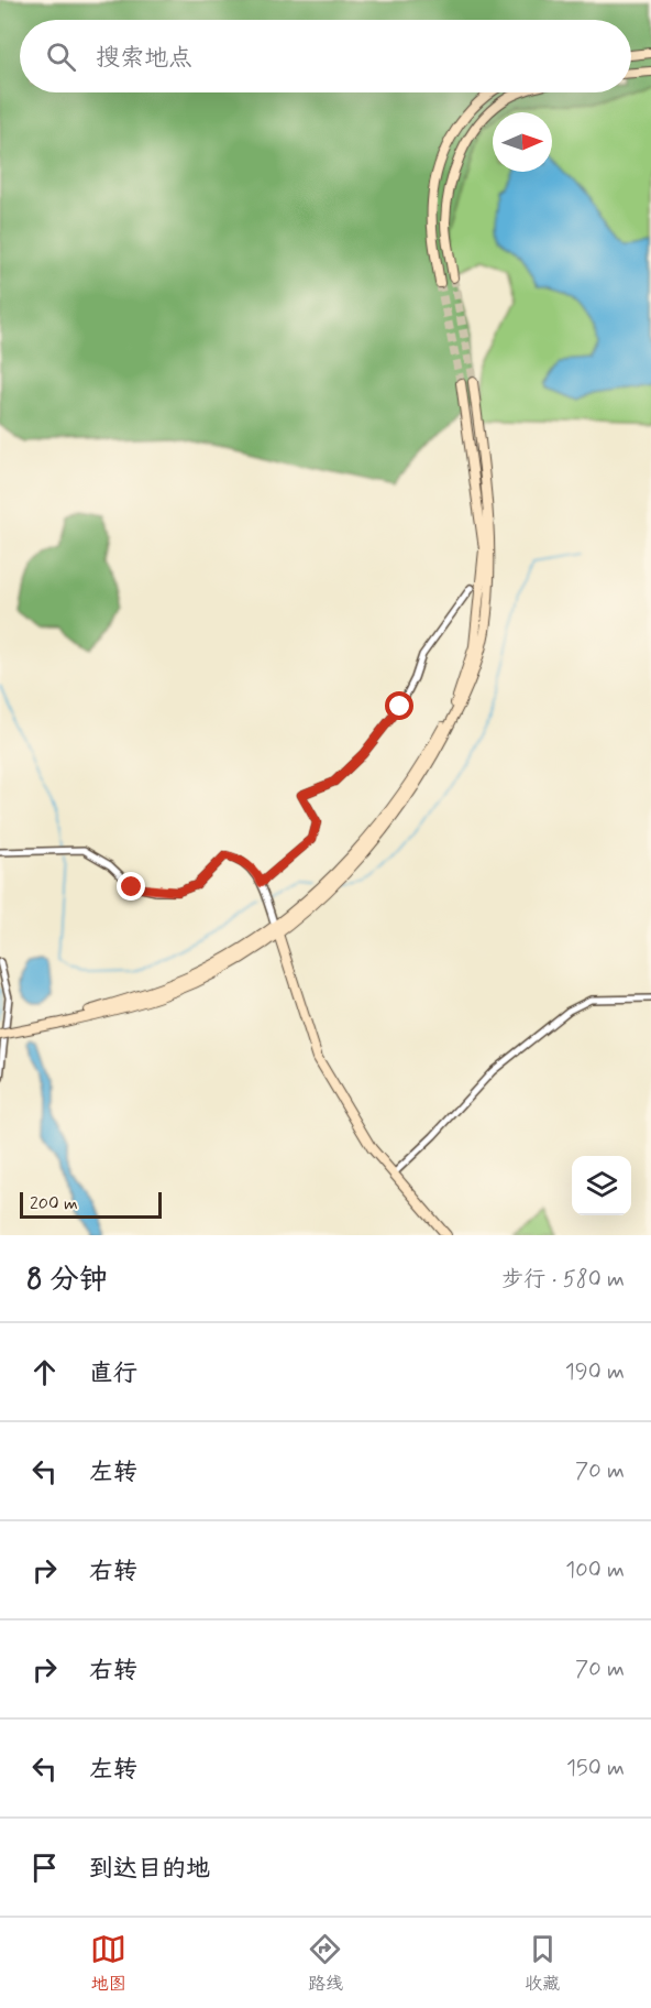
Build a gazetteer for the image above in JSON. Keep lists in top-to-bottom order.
{
  "scale_bar": "200 m",
  "north": "right",
  "page": {
    "search": "搜索地点",
    "scale": "200 m",
    "heading": ["8 分钟", "步行 · 580 m"],
    "list": [
      ["直行", "190 m"],
      ["左转", "70 m"],
      ["右转", "100 m"],
      ["右转", "70 m"],
      ["左转", "150 m"],
      "到达目的地"
    ],
    "nav": ["地图", "路线", "收藏"]
  }
}
